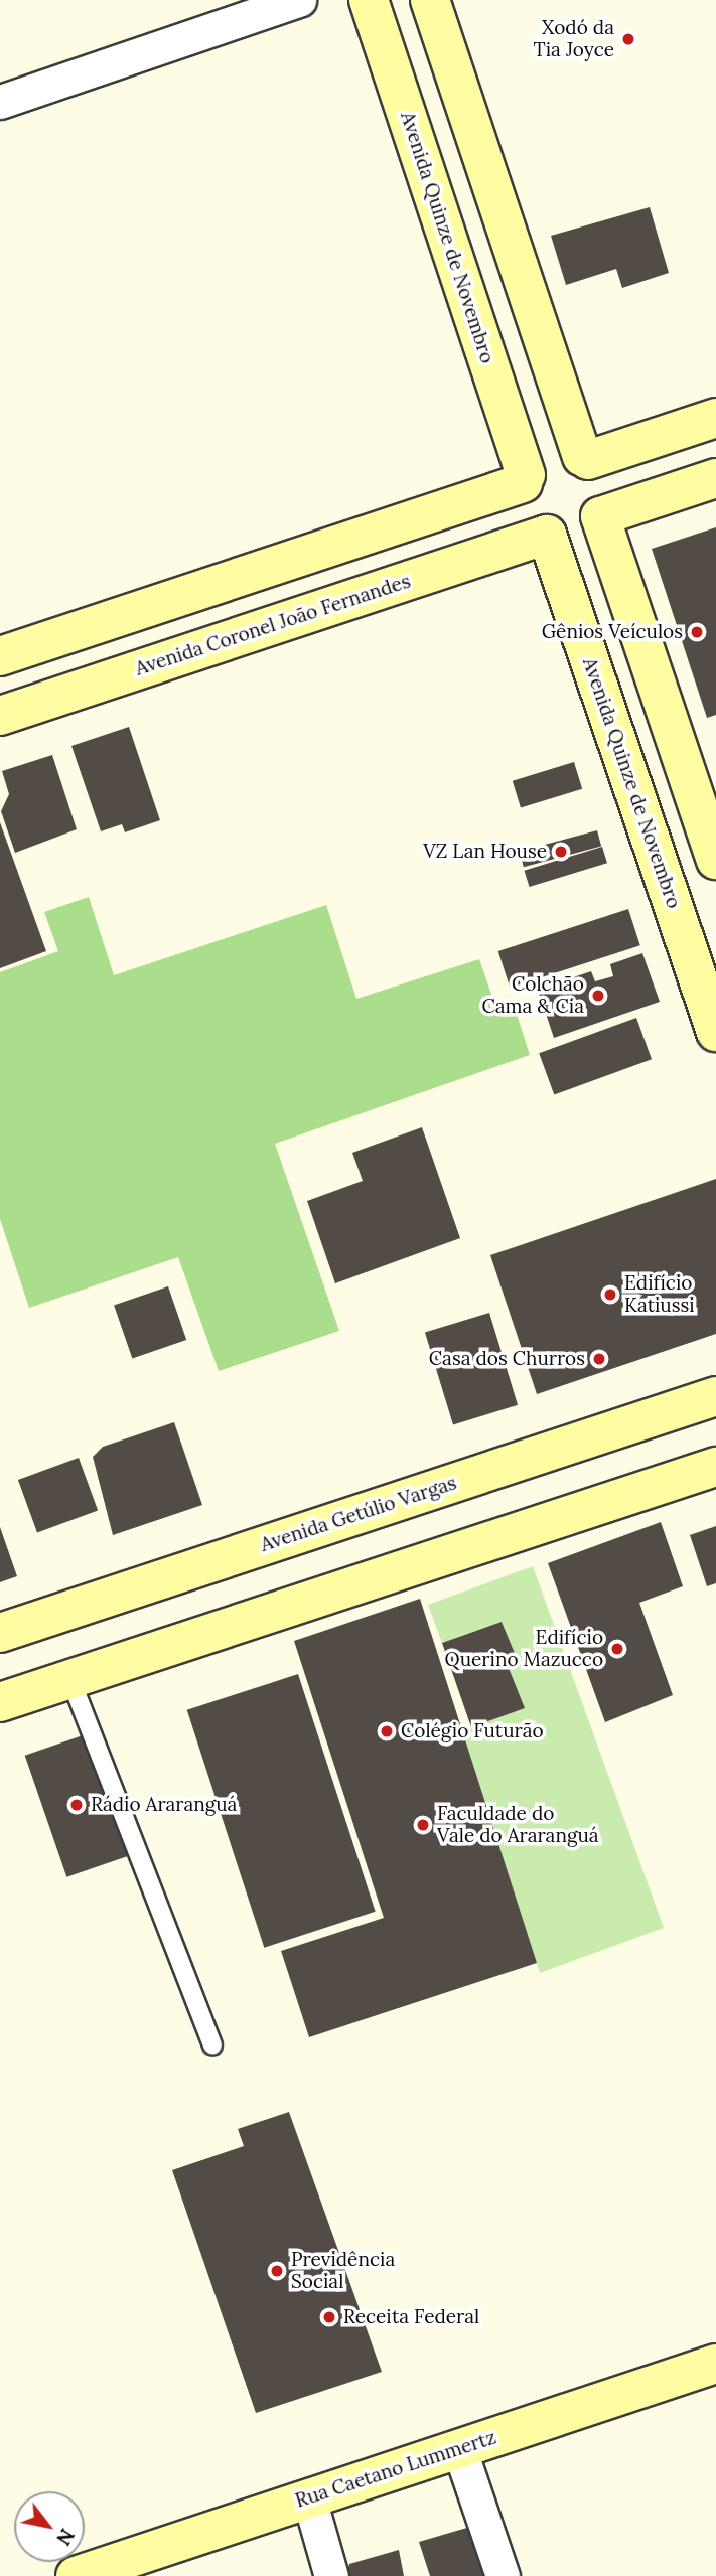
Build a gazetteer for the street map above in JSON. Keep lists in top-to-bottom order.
{
  "streets": {
    "main road": [
      "Avenida Quinze de Novembro",
      "Avenida Coronel João Fernandes",
      "Avenida Getúlio Vargas",
      "Rua Caetano Lummertz"
    ]
  },
  "crossings": [
    ["Avenida Quinze de Novembro", "Avenida Coronel João Fernandes"]
  ],
  "places": [
    "Xodó da Tia Joyce",
    "Gênios Veículos",
    "VZ Lan House",
    "Colchão Cama & Cia",
    "Edifício Katiussi",
    "Casa dos Churros",
    "Edifício Querino Mazucco",
    "Colégio Futurão",
    "Rádio Araranguá",
    "Faculdade do Vale do Araranguá",
    "Previdência Social",
    "Receita Federal"
  ],
  "north": "bottom right"
}
